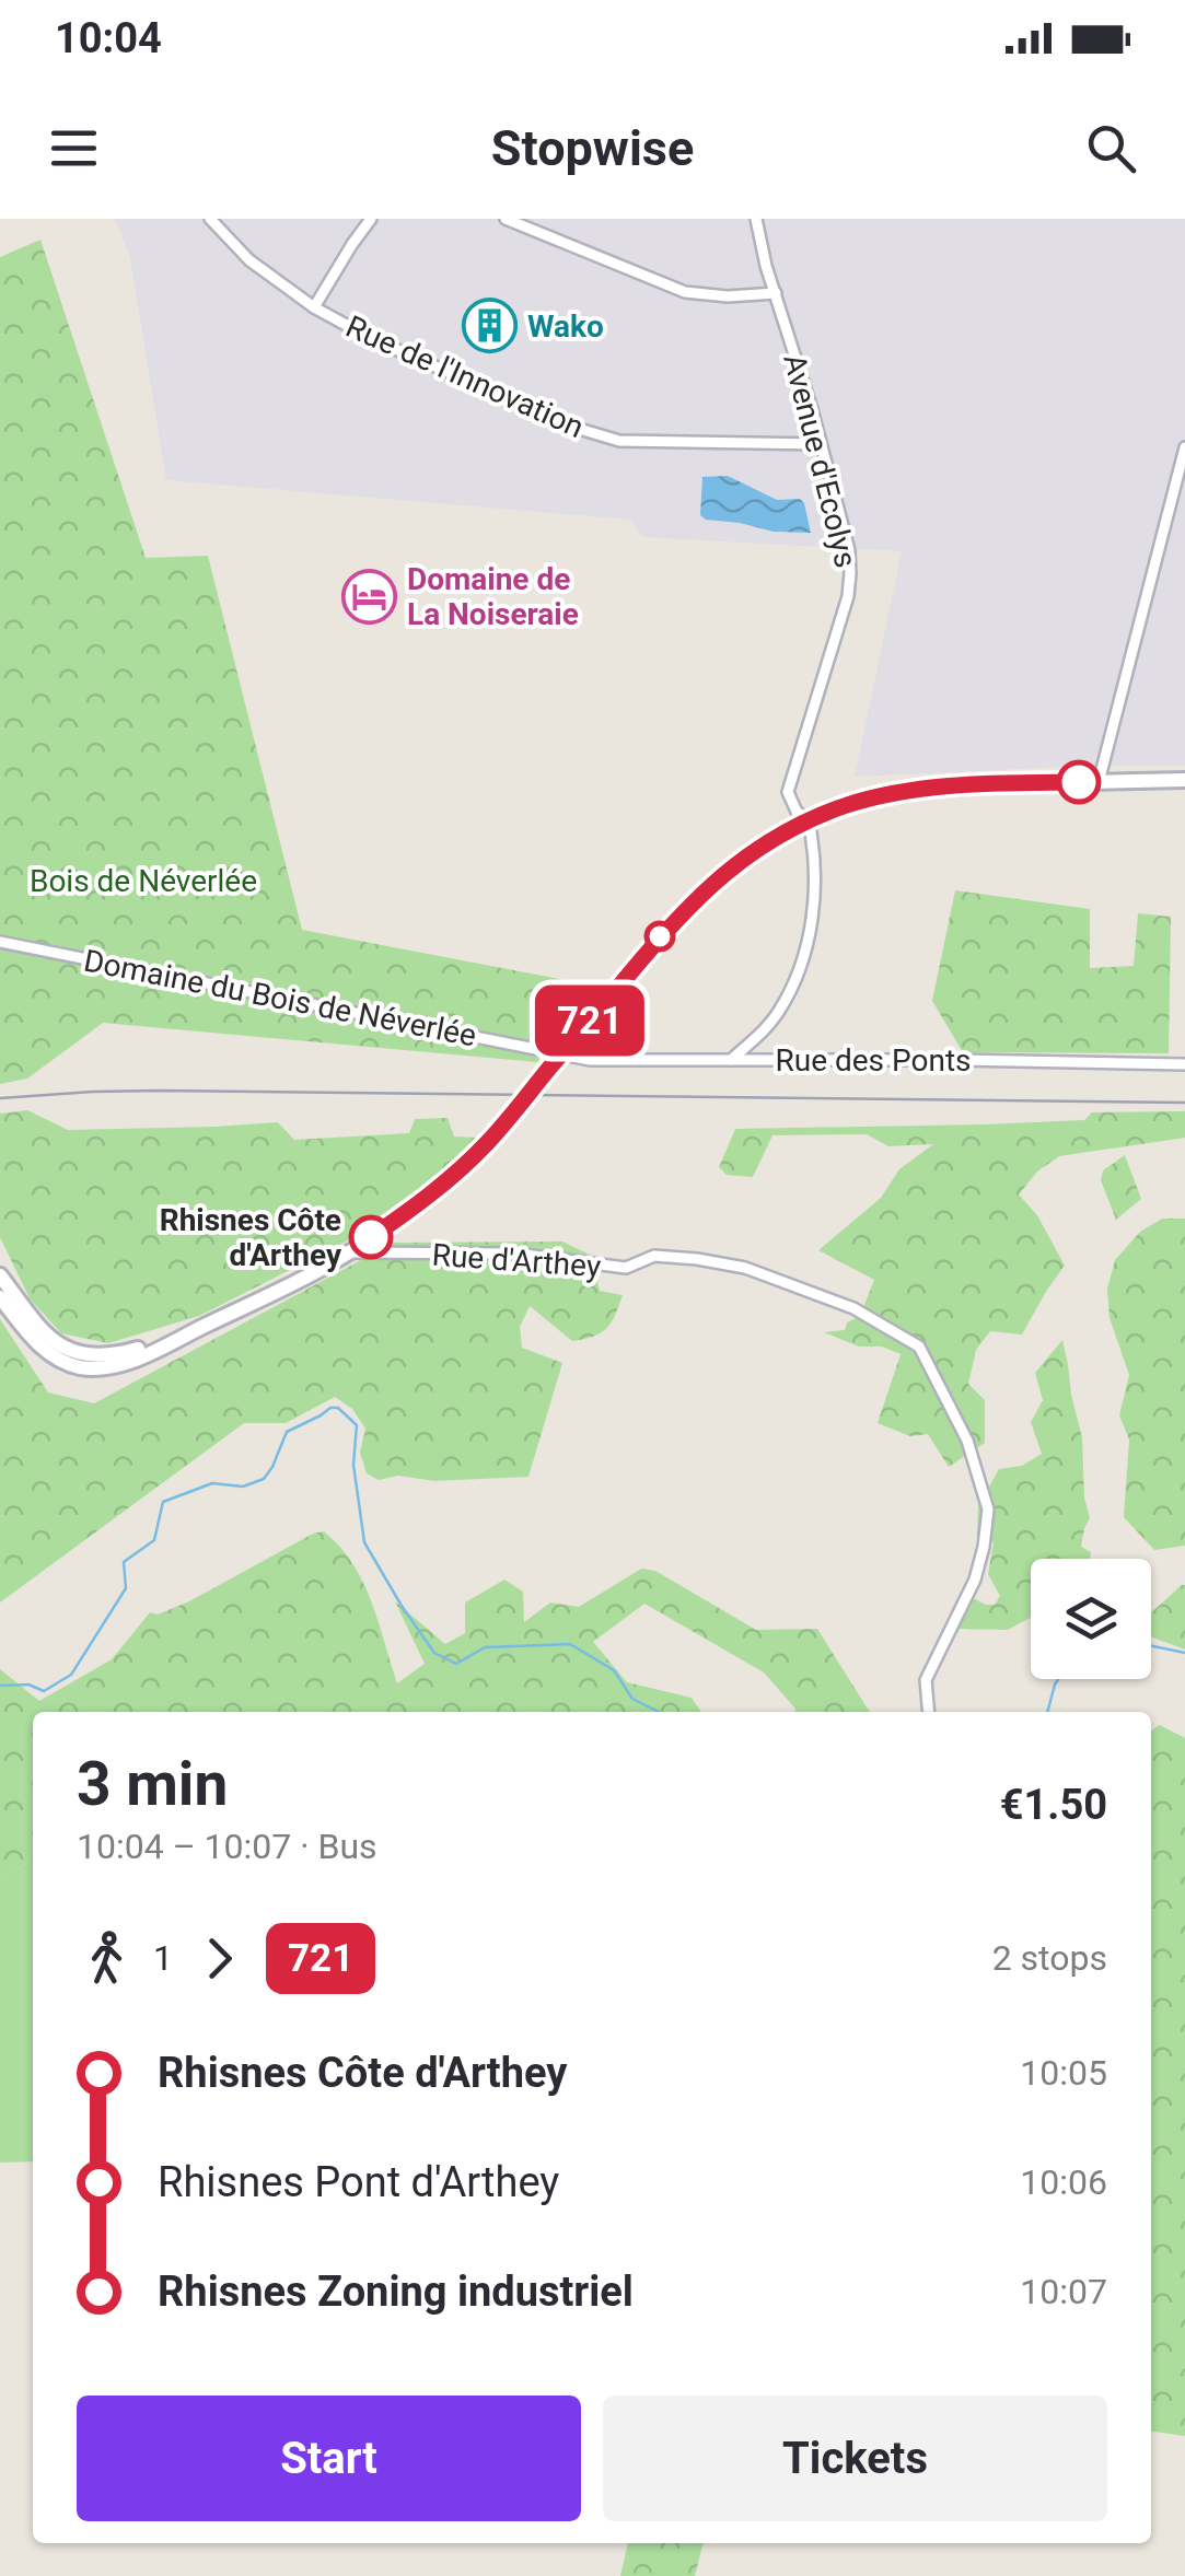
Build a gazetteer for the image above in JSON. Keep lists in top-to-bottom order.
{
  "streets": {
    "street": [
      "Rue de l'Innovation",
      "Avenue d'Ecolys",
      "Domaine du Bois de Néverlée",
      "Rue des Ponts",
      "Rue d'Arthey"
    ]
  },
  "crossings": [
    ["Rue de l'Innovation", "Avenue d'Ecolys"],
    ["Domaine du Bois de Néverlée", "Rue des Ponts"]
  ],
  "parks": ["Bois de Néverlée"],
  "places": {
    "building": ["Wako"],
    "hotel": ["Domaine de La Noiseraie"],
    "other": ["Rhisnes Côte d'Arthey"]
  },
  "lines": ["bus line 721"],
  "page": {
    "status": "10:04",
    "header": "Stopwise",
    "on_map": "721",
    "heading": ["3 min", "10:04 – 10:07 · Bus", "€1.50"],
    "legs": ["1", "721", "2 stops"],
    "list": [
      {
        "name": "Rhisnes Côte d'Arthey",
        "value": "10:05"
      },
      {
        "name": "Rhisnes Pont d'Arthey",
        "value": "10:06"
      },
      {
        "name": "Rhisnes Zoning industriel",
        "value": "10:07"
      }
    ],
    "buttons": ["Start", "Tickets"]
  }
}
